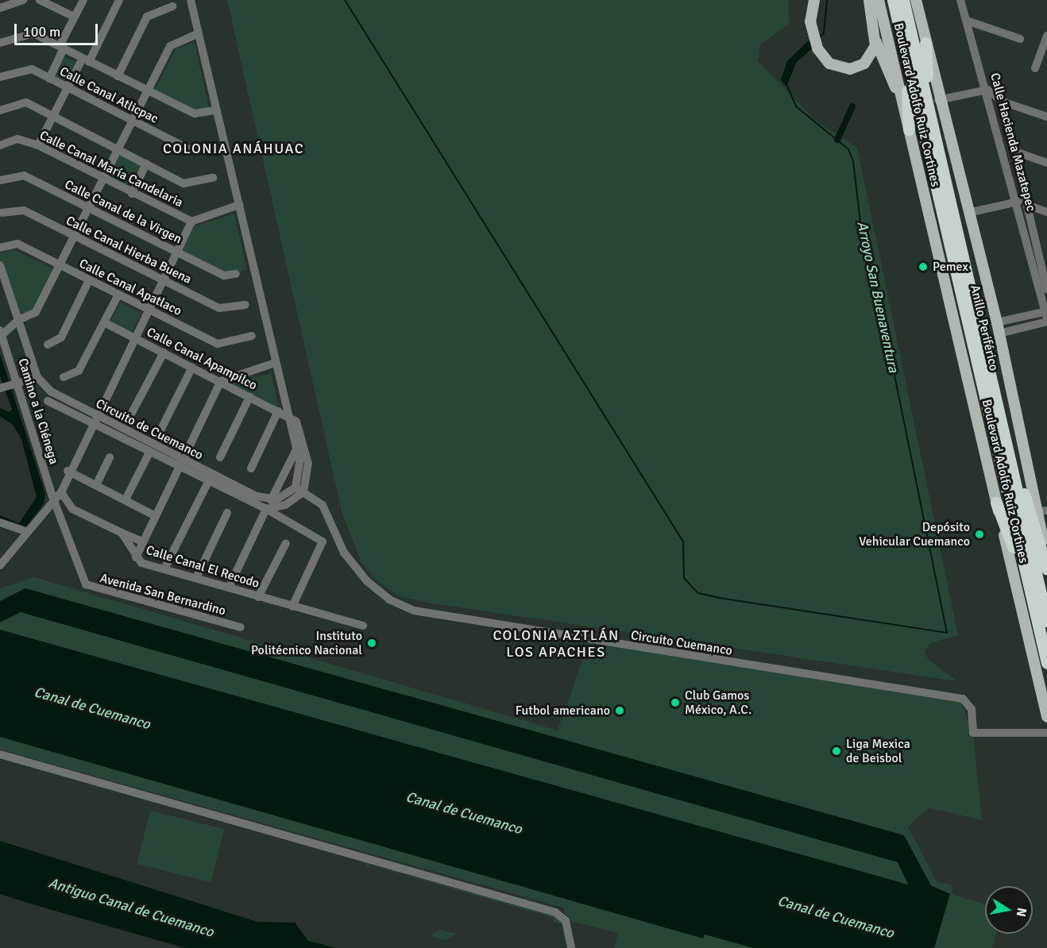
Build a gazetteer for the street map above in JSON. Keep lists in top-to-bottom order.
{
  "streets": {
    "highway": ["Anillo Periférico"],
    "main road": ["Boulevard Adolfo Ruiz Cortines"],
    "street": [
      "Calle Canal Atlicpac",
      "Calle Hacienda Mazatepec",
      "Calle Canal María Candelaria",
      "Calle Canal de la Virgen",
      "Calle Canal Hierba Buena",
      "Calle Canal Apatlaco",
      "Calle Canal Apampilco",
      "Camino a la Ciénega",
      "Circuito de Cuemanco",
      "Calle Canal El Recodo",
      "Avenida San Bernardino",
      "Circuito Cuemanco"
    ]
  },
  "crossings": [
    ["Boulevard Adolfo Ruiz Cortines", "Anillo Periférico"],
    ["Camino a la Ciénega", "Avenida San Bernardino"],
    ["Circuito de Cuemanco", "Calle Canal El Recodo"]
  ],
  "districts": ["COLONIA ANÁHUAC", "COLONIA AZTLÁN LOS APACHES"],
  "water": ["Arroyo San Buenaventura", "Canal de Cuemanco", "Antiguo Canal de Cuemanco"],
  "places": [
    "Pemex",
    "Depósito Vehicular Cuemanco",
    "Instituto Politécnico Nacional",
    "Club Gamos México, A.C.",
    "Futbol americano",
    "Liga Mexica de Beisbol"
  ],
  "scale_bar": "100 m",
  "north": "right"
}
